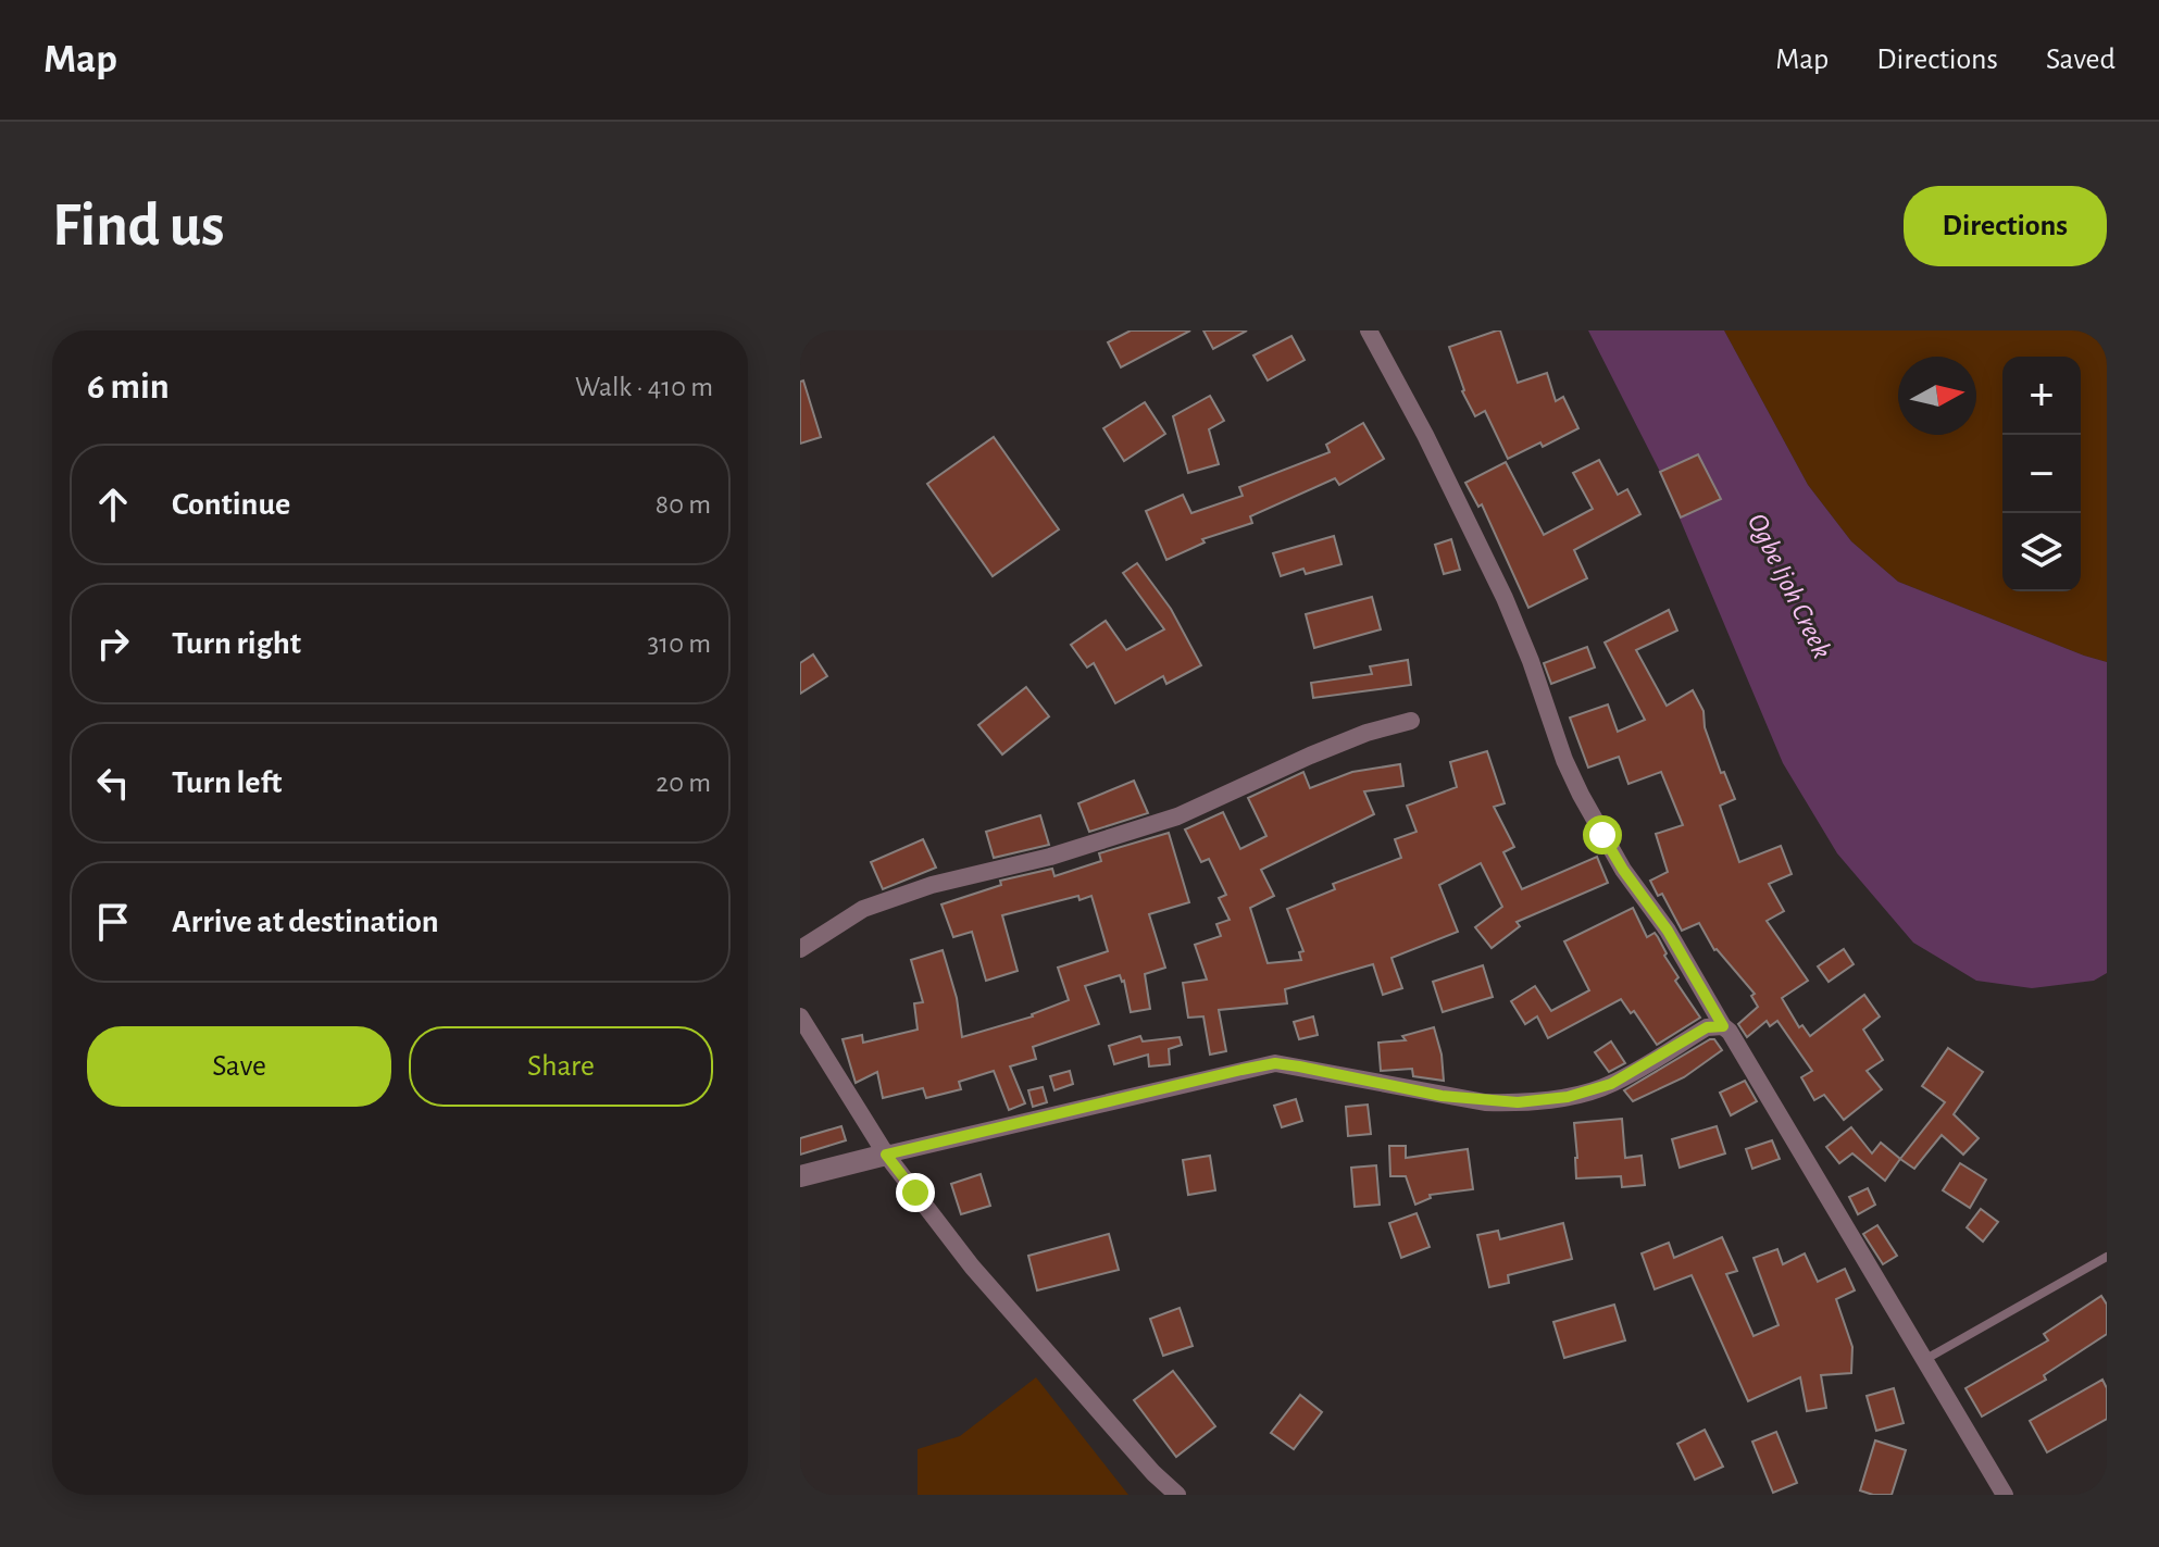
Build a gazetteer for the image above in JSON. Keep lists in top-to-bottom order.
{
  "water": ["Ogbe Ijoh Creek"],
  "north": "right",
  "page": {
    "header": "Map",
    "nav": ["Map", "Directions", "Saved"],
    "buttons": [
      "Directions",
      ["Save", "Share"]
    ],
    "title": "Find us",
    "heading": ["6 min", "Walk · 410 m"],
    "map_buttons": ["+", "−"],
    "list": [
      ["Continue", "80 m"],
      ["Turn right", "310 m"],
      ["Turn left", "20 m"],
      "Arrive at destination"
    ]
  }
}
